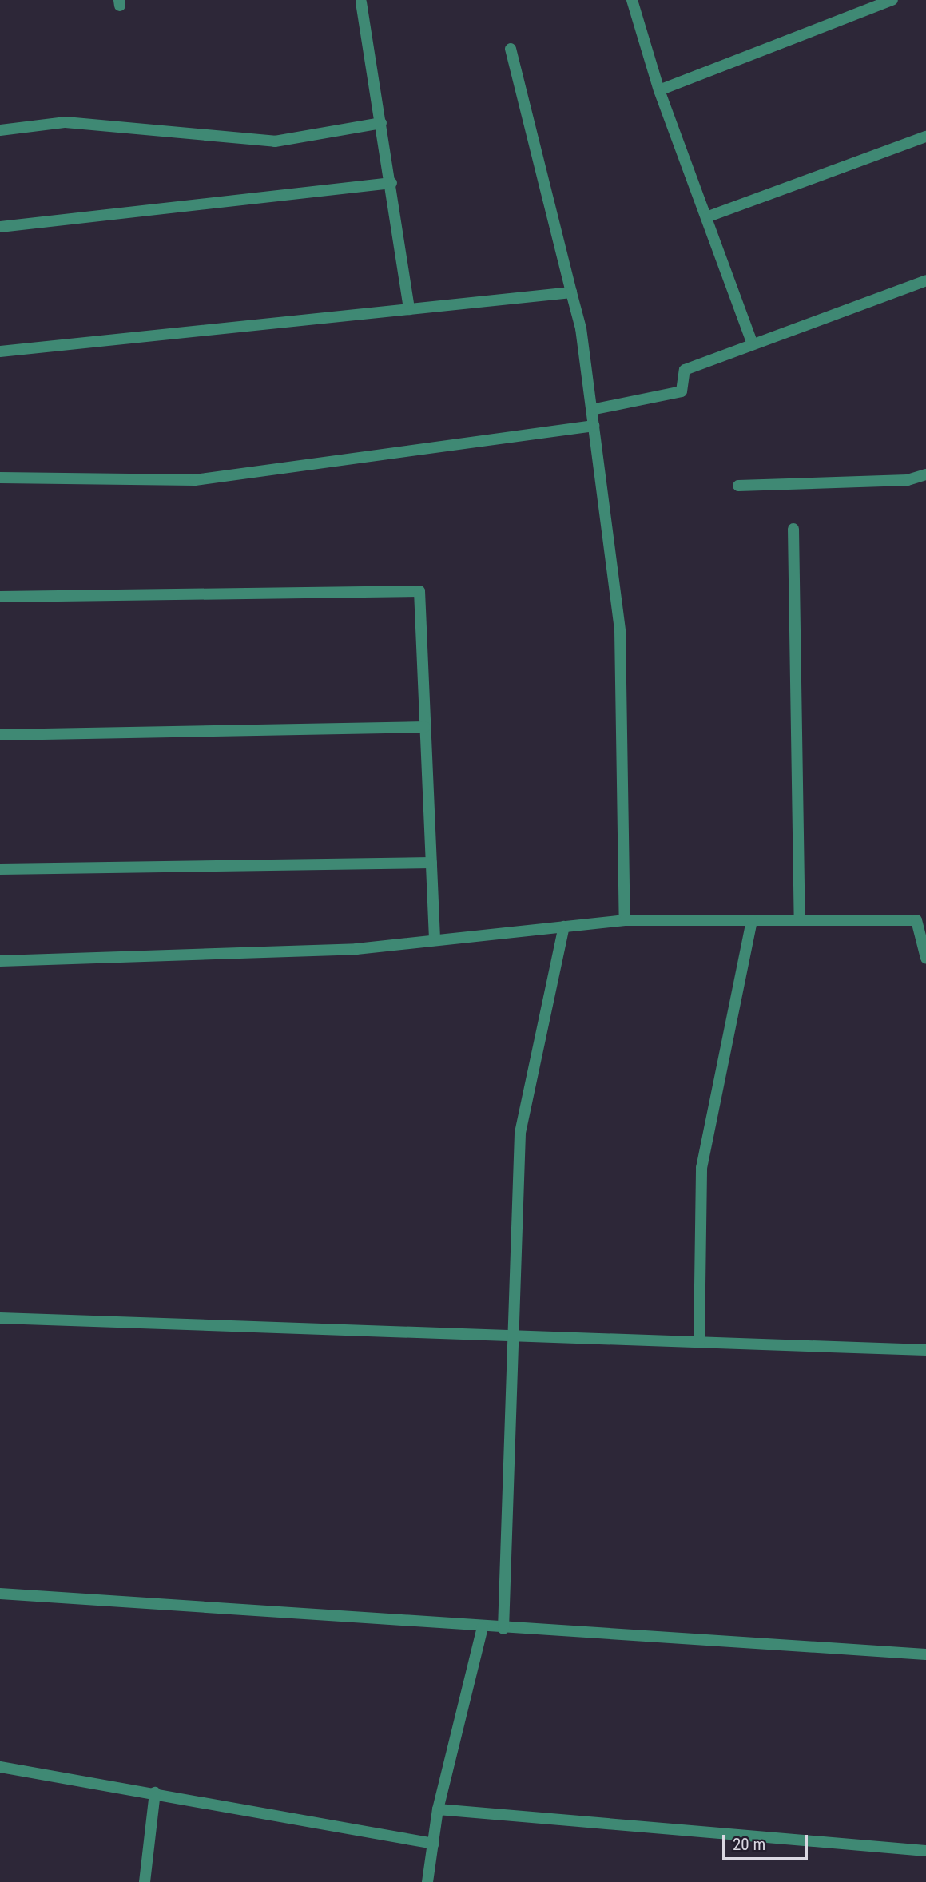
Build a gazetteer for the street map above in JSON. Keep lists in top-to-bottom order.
{
  "scale_bar": "20 m"
}
